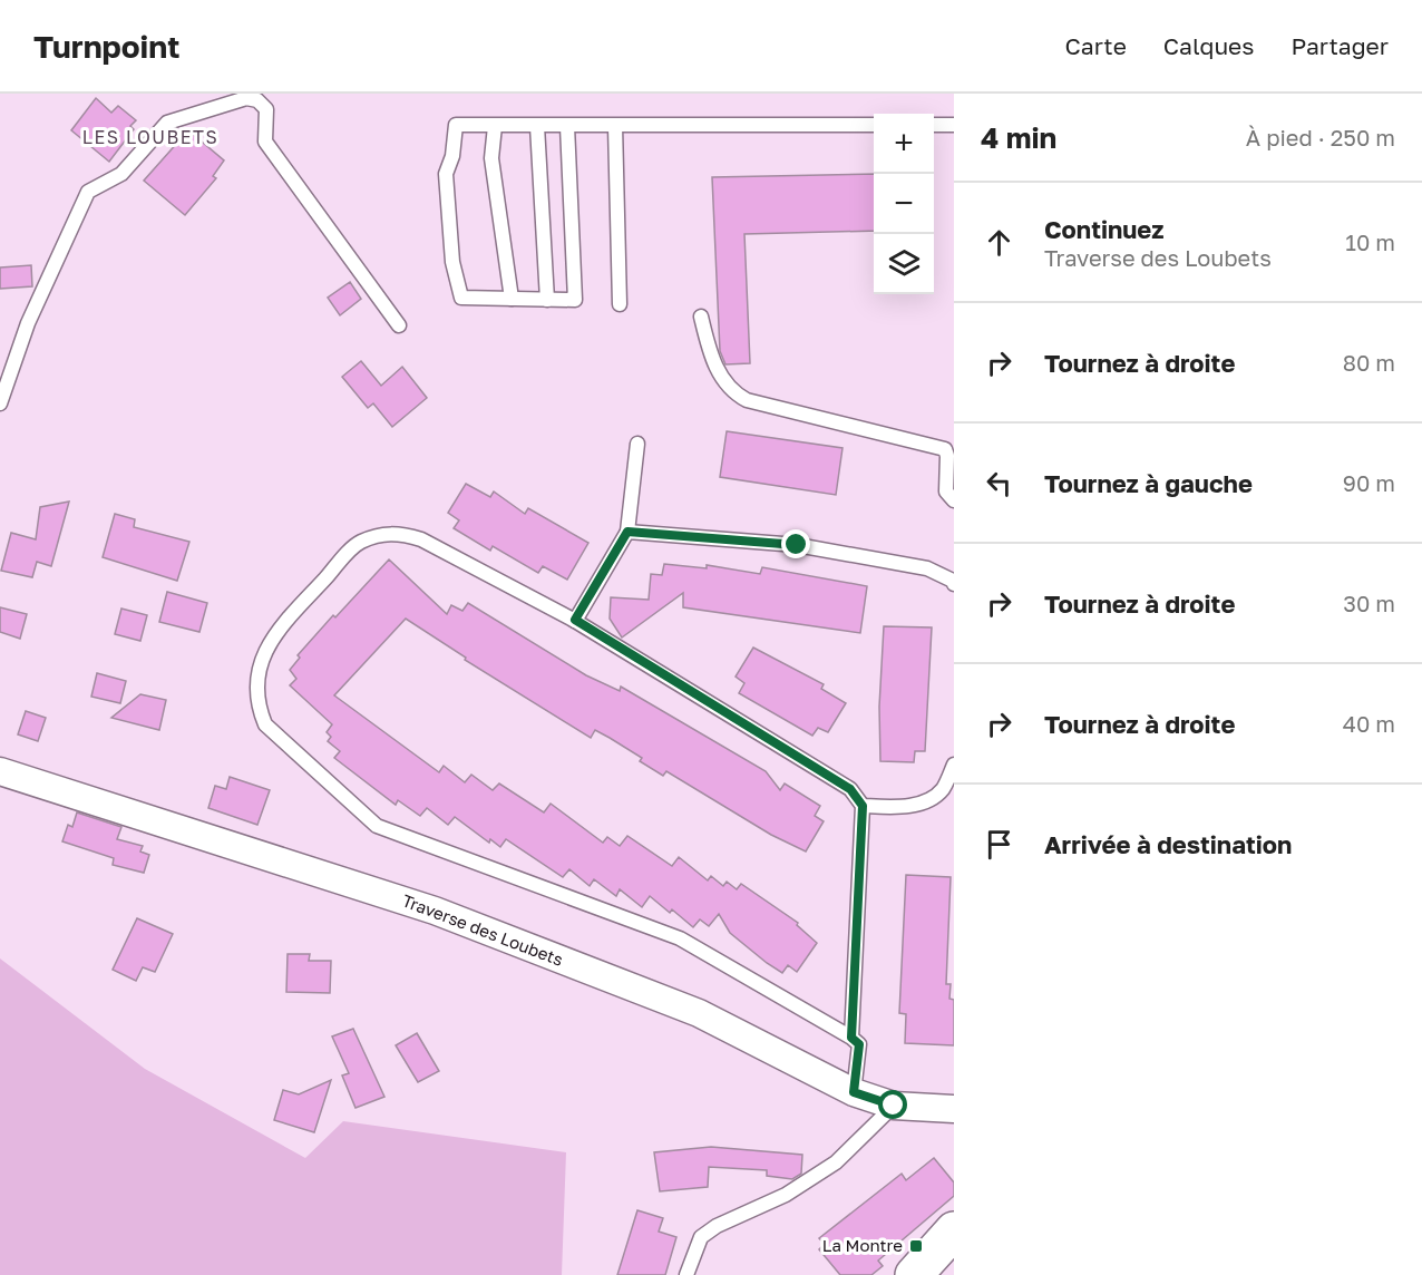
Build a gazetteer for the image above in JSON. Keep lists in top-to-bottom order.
{
  "streets": {
    "street": ["Traverse des Loubets"]
  },
  "districts": ["LES LOUBETS"],
  "places": {
    "transit": ["La Montre"]
  },
  "page": {
    "header": "Turnpoint",
    "nav": ["Carte", "Calques", "Partager"],
    "heading": ["4 min", "À pied · 250 m"],
    "map_buttons": ["+", "−"],
    "list": [
      ["Continuez", "Traverse des Loubets", "10 m"],
      ["Tournez à droite", "80 m"],
      ["Tournez à gauche", "90 m"],
      ["Tournez à droite", "30 m"],
      ["Tournez à droite", "40 m"],
      "Arrivée à destination"
    ]
  }
}
